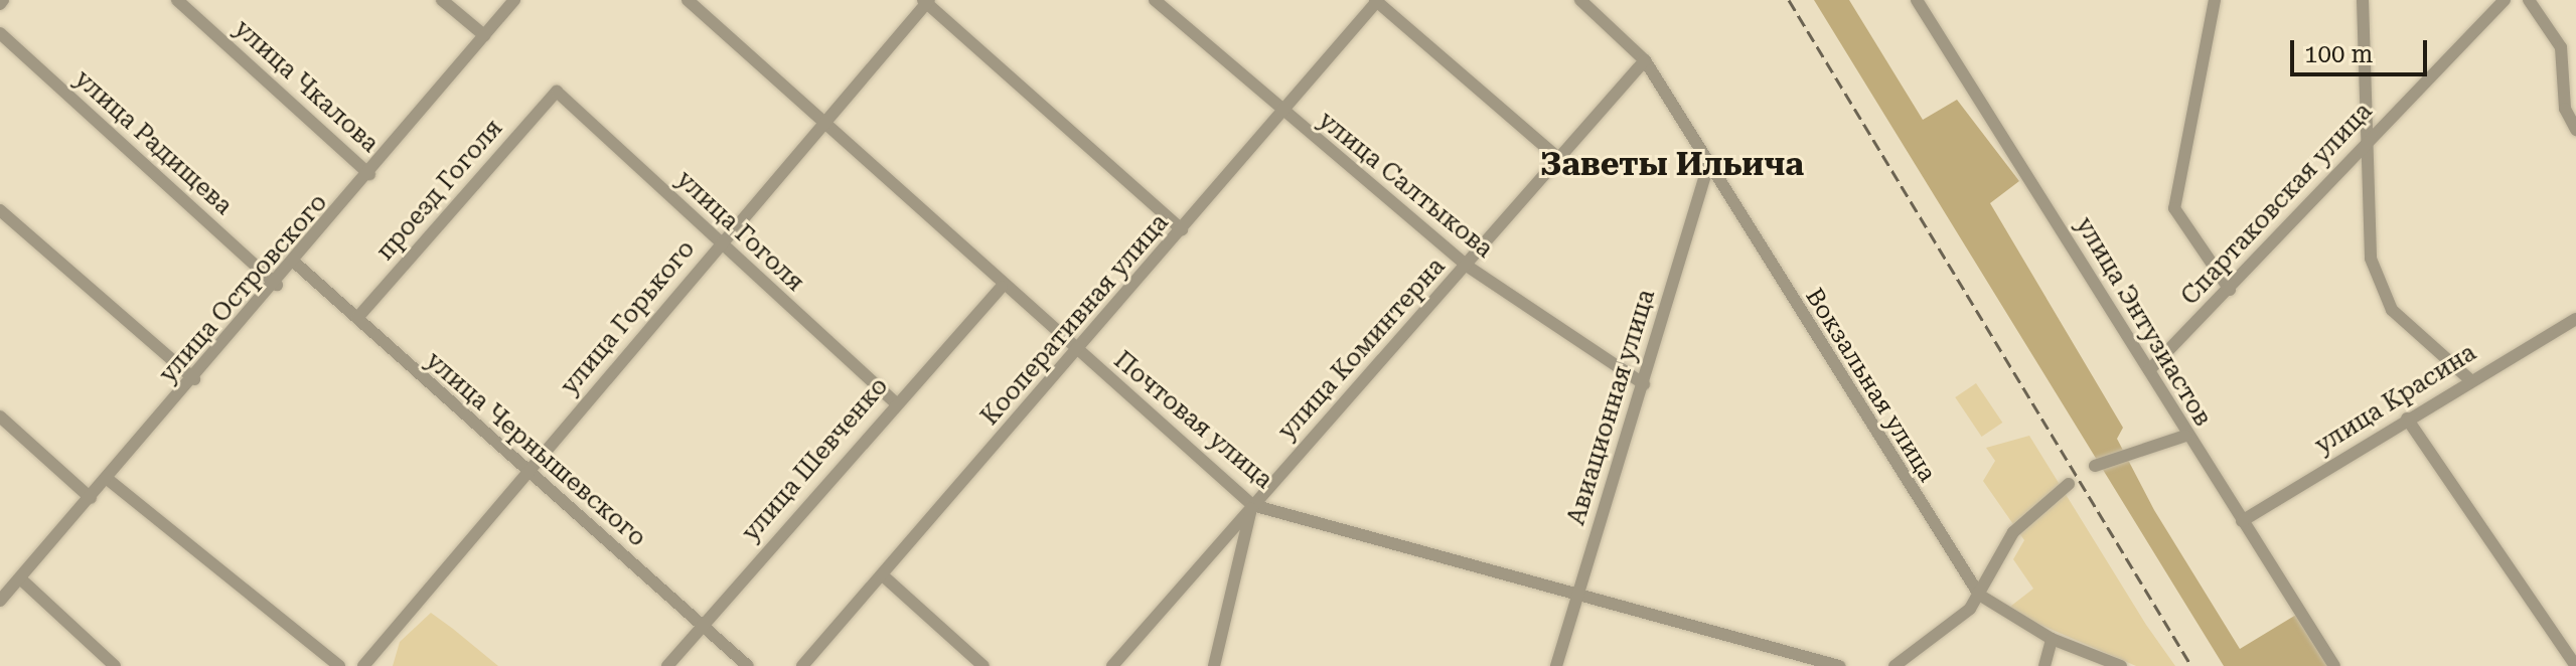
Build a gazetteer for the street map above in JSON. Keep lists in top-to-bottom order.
{
  "streets": {
    "street": [
      "улица Чкалова",
      "улица Радищева",
      "улица Салтыкова",
      "проезд Гоголя",
      "Спартаковская улица",
      "улица Гоголя",
      "улица Островского",
      "улица Горького",
      "Кооперативная улица",
      "улица Энтузиастов",
      "улица Коминтерна",
      "Вокзальная улица",
      "улица Красина",
      "Авиационная улица",
      "Почтовая улица",
      "улица Чернышевского",
      "улица Шевченко"
    ]
  },
  "crossings": [
    ["улица Чкалова", "улица Островского"],
    ["улица Радищева", "улица Островского"],
    ["улица Салтыкова", "Кооперативная улица"],
    ["улица Салтыкова", "улица Коминтерна"],
    ["улица Салтыкова", "Авиационная улица"],
    ["проезд Гоголя", "улица Гоголя"],
    ["проезд Гоголя", "улица Чернышевского"],
    ["Спартаковская улица", "улица Энтузиастов"],
    ["улица Гоголя", "улица Горького"],
    ["улица Гоголя", "улица Шевченко"],
    ["улица Островского", "улица Чернышевского"],
    ["улица Горького", "Почтовая улица"],
    ["улица Горького", "улица Чернышевского"],
    ["Кооперативная улица", "Почтовая улица"],
    ["улица Энтузиастов", "улица Красина"],
    ["улица Коминтерна", "Вокзальная улица"],
    ["улица Коминтерна", "Почтовая улица"],
    ["Вокзальная улица", "Авиационная улица"],
    ["Авиационная улица", "Почтовая улица"],
    ["Почтовая улица", "улица Шевченко"],
    ["улица Чернышевского", "улица Шевченко"]
  ],
  "districts": ["Заветы Ильича"],
  "scale_bar": "100 m"
}
